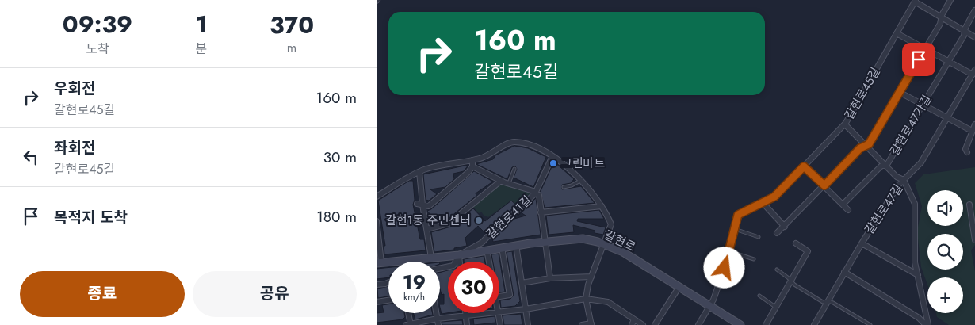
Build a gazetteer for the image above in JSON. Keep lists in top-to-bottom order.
{
  "streets": {
    "main road": ["갈현로"],
    "street": [
      "갈현로45길",
      "갈현로47가길",
      "갈현로47길",
      "갈현로41길"
    ]
  },
  "crossings": [
    ["갈현로45길", "갈현로47가길"],
    ["갈현로45길", "갈현로"],
    ["갈현로41길", "갈현로"]
  ],
  "places": ["그린마트", "갈현1동 주민센터"],
  "page": {
    "eta": [
      "09:39",
      "도착",
      "1",
      "분",
      "370",
      "m"
    ],
    "turn": ["160 m", "갈현로45길"],
    "list": [
      {
        "name": "우회전",
        "note": "갈현로45길",
        "value": "160 m"
      },
      {
        "name": "좌회전",
        "note": "갈현로45길",
        "value": "30 m"
      },
      {
        "name": "목적지 도착",
        "value": "180 m"
      }
    ],
    "map_buttons": "+",
    "speed": "19 km/h",
    "limit": "30",
    "buttons": ["종료", "공유"]
  }
}
